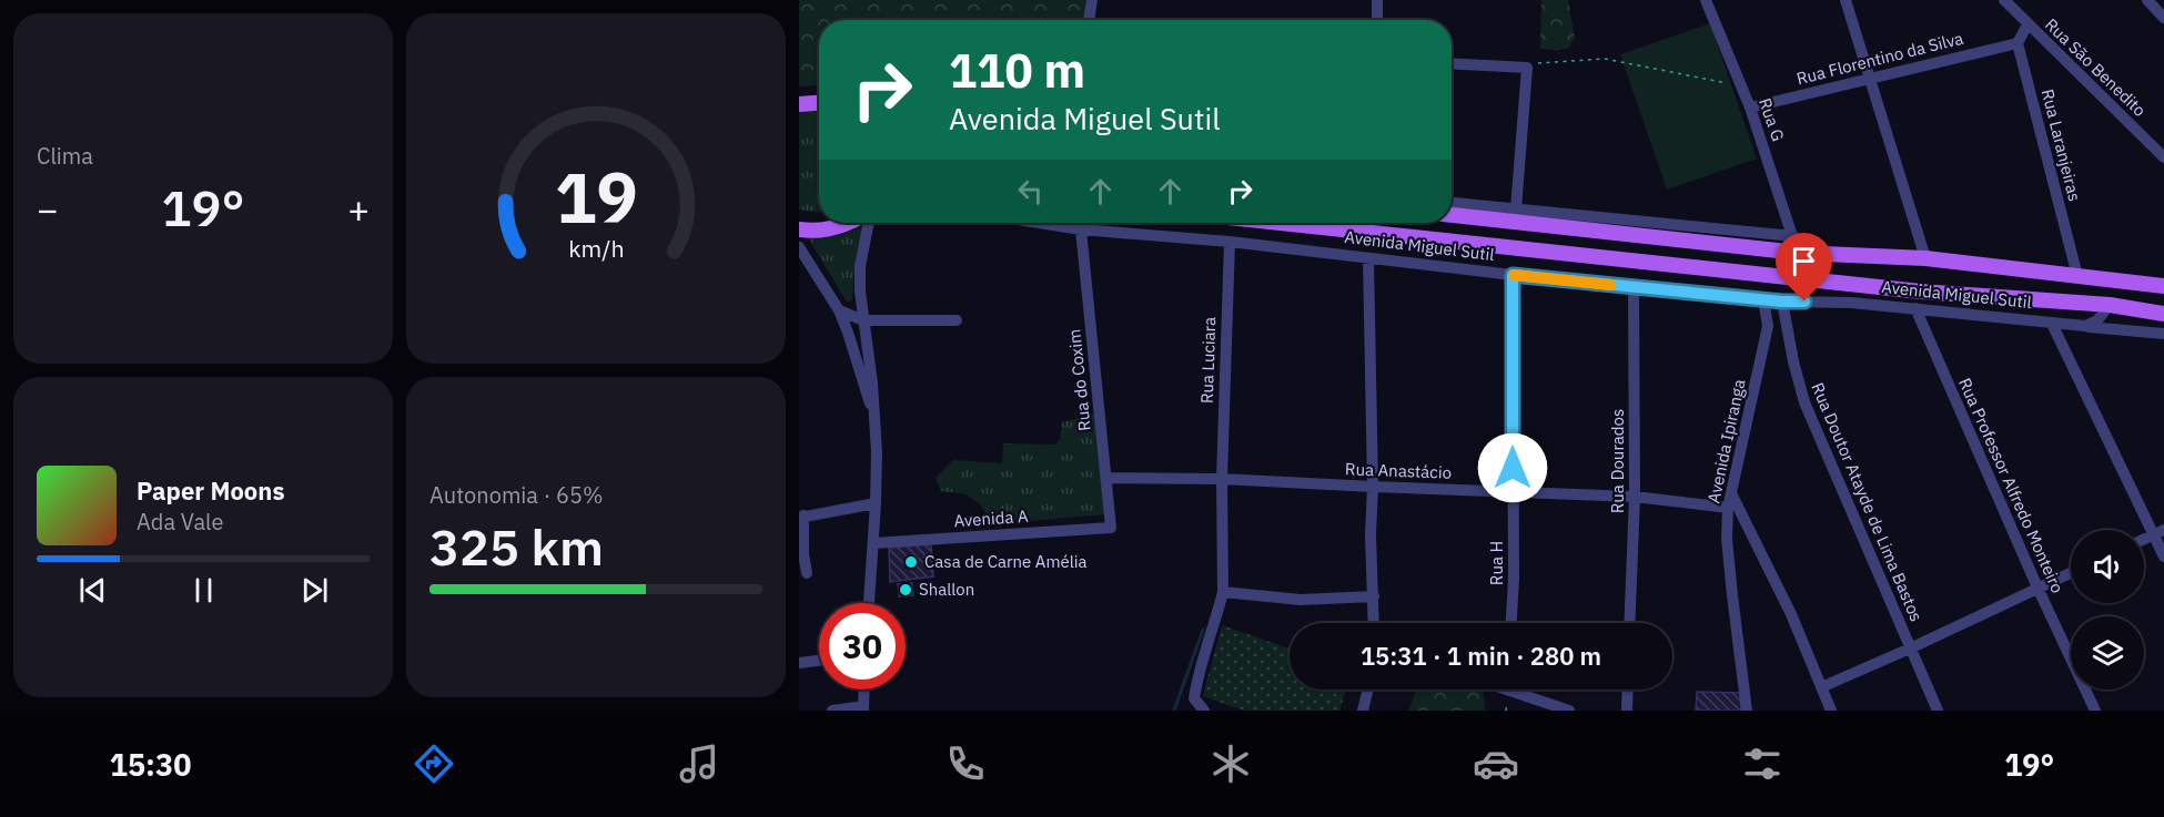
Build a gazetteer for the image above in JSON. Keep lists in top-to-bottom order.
{
  "streets": {
    "main road": ["Avenida Miguel Sutil"],
    "street": [
      "Rua Florentino da Silva",
      "Rua São Benedito",
      "Rua G",
      "Rua Laranjeiras",
      "Rua Luciara",
      "Rua do Coxim",
      "Avenida Ipiranga",
      "Rua Dourados",
      "Rua Anastácio",
      "Rua Professor Alfredo Monteiro",
      "Rua Doutor Atayde de Lima Bastos",
      "Avenida A",
      "Rua H"
    ]
  },
  "crossings": [
    ["Rua Florentino da Silva", "Rua G"],
    ["Rua Florentino da Silva", "Rua Laranjeiras"],
    ["Rua G", "Avenida Miguel Sutil"],
    ["Rua Laranjeiras", "Avenida Miguel Sutil"],
    ["Avenida Miguel Sutil", "Rua Luciara"],
    ["Avenida Miguel Sutil", "Rua do Coxim"],
    ["Avenida Miguel Sutil", "Avenida Ipiranga"],
    ["Avenida Miguel Sutil", "Rua Dourados"],
    ["Avenida Miguel Sutil", "Rua Professor Alfredo Monteiro"],
    ["Avenida Miguel Sutil", "Rua Doutor Atayde de Lima Bastos"],
    ["Avenida Miguel Sutil", "Rua H"],
    ["Rua Luciara", "Rua Anastácio"],
    ["Rua do Coxim", "Rua Anastácio"],
    ["Rua do Coxim", "Avenida A"],
    ["Avenida Ipiranga", "Rua Anastácio"],
    ["Rua Dourados", "Rua Anastácio"],
    ["Rua Anastácio", "Rua H"]
  ],
  "places": ["Casa de Carne Amélia", "Shallon"],
  "page": {
    "tile": [
      "Clima",
      ["Autonomia · 65%", "325 km"]
    ],
    "turn": ["110 m", "Avenida Miguel Sutil"],
    "heat": ["−", "19°", "+"],
    "song": ["Paper Moons", "Ada Vale"],
    "limit": "30",
    "trip": "15:31 · 1 min · 280 m",
    "tabs": ["15:30", "19°"],
    "gauge": ["19", "km/h"]
  }
}
